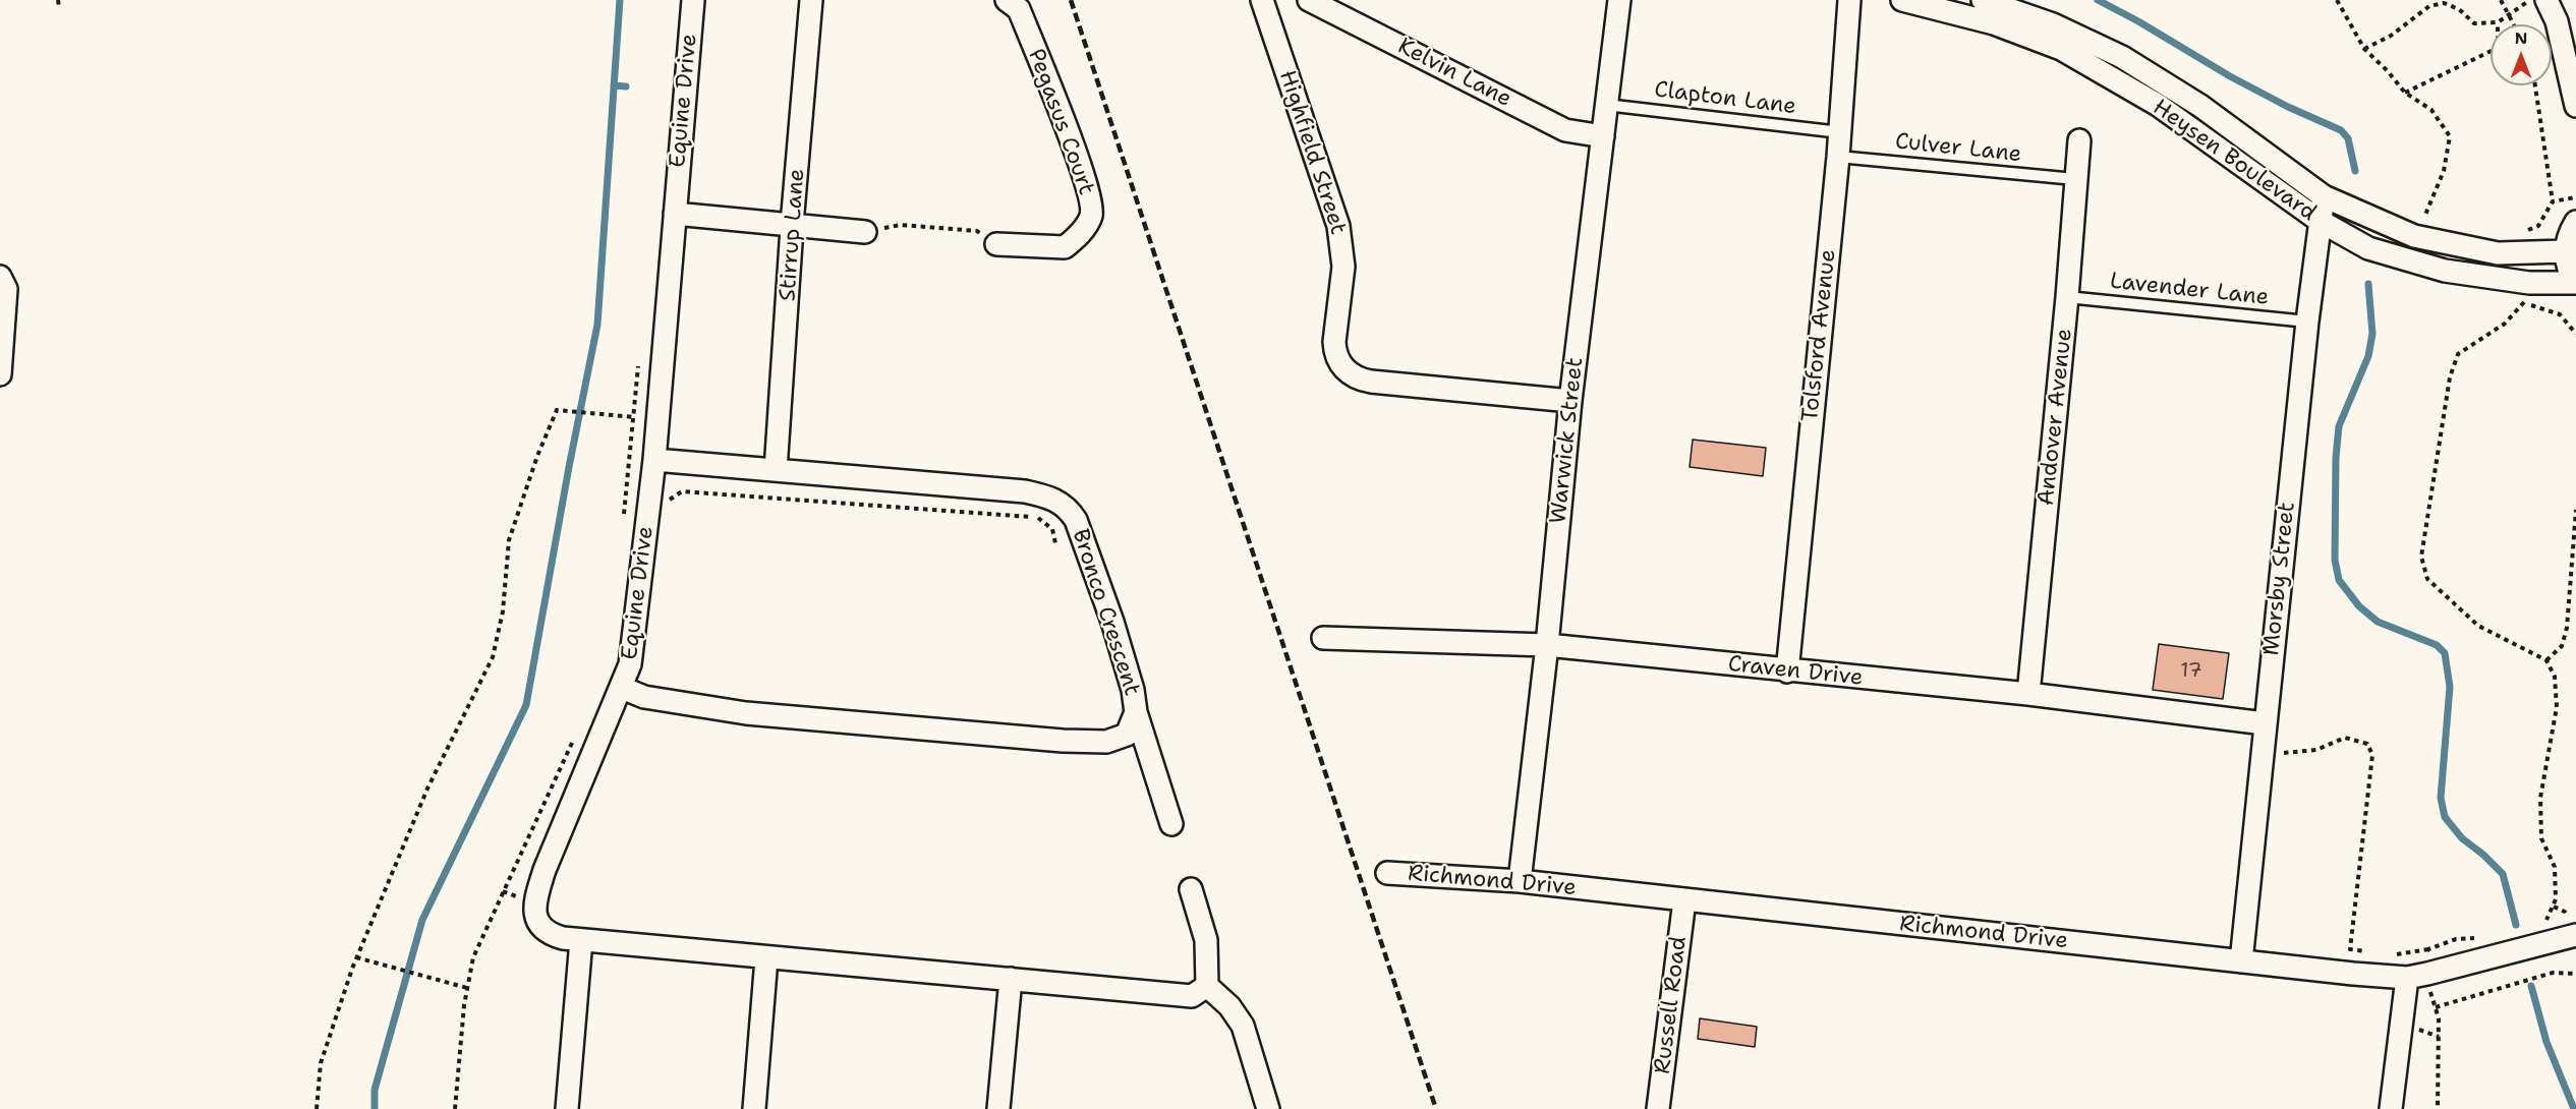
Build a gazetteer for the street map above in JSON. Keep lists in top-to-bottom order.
{
  "streets": {
    "street": [
      "Kelvin Lane",
      "Equine Drive",
      "Pegasus Court",
      "Highfield Street",
      "Heysen Boulevard",
      "Stirrup Lane",
      "Tolsford Avenue",
      "Andover Avenue",
      "Warwick Street",
      "Morsby Street",
      "Bronco Crescent",
      "Craven Drive",
      "Richmond Drive",
      "Russell Road"
    ],
    "lane": ["Clapton Lane", "Culver Lane", "Lavender Lane"]
  },
  "crossings": [
    ["Kelvin Lane", "Warwick Street"],
    ["Clapton Lane", "Tolsford Avenue"],
    ["Clapton Lane", "Warwick Street"],
    ["Equine Drive", "Bronco Crescent"],
    ["Culver Lane", "Tolsford Avenue"],
    ["Culver Lane", "Andover Avenue"],
    ["Highfield Street", "Warwick Street"],
    ["Heysen Boulevard", "Morsby Street"],
    ["Stirrup Lane", "Bronco Crescent"],
    ["Lavender Lane", "Andover Avenue"],
    ["Lavender Lane", "Morsby Street"],
    ["Tolsford Avenue", "Craven Drive"],
    ["Andover Avenue", "Craven Drive"],
    ["Warwick Street", "Craven Drive"],
    ["Warwick Street", "Richmond Drive"],
    ["Morsby Street", "Craven Drive"],
    ["Morsby Street", "Richmond Drive"],
    ["Richmond Drive", "Russell Road"]
  ],
  "house_numbers": ["17"],
  "north": "top"
}
